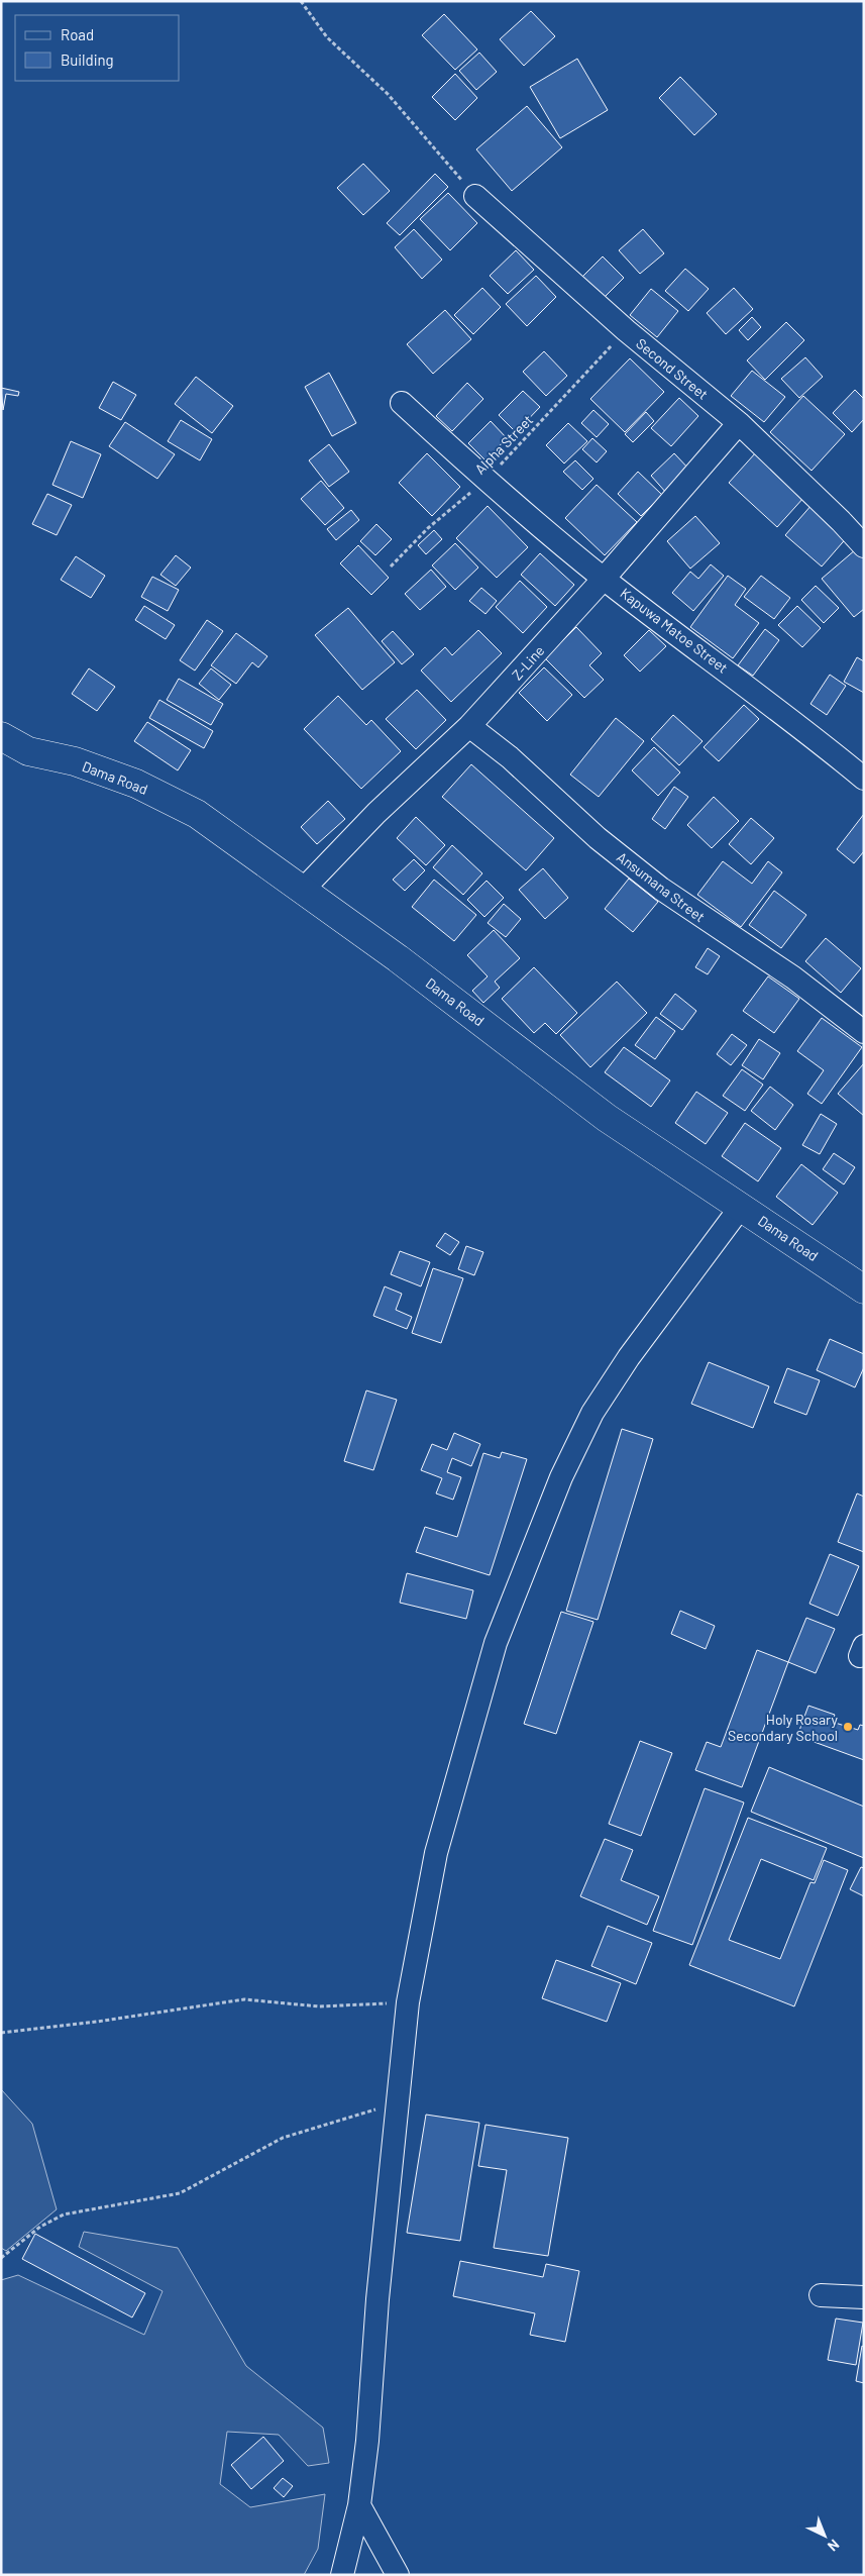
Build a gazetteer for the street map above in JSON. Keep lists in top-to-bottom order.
{
  "streets": {
    "highway": ["Dama Road"],
    "street": [
      "Second Street",
      "Kapuwa Matoe Street",
      "Z-Line",
      "Ansumana Street"
    ],
    "path": ["Alpha Street"]
  },
  "crossings": [
    ["Second Street", "Alpha Street"],
    ["Second Street", "Z-Line"],
    ["Alpha Street", "Kapuwa Matoe Street"],
    ["Kapuwa Matoe Street", "Z-Line"],
    ["Z-Line", "Dama Road"],
    ["Z-Line", "Ansumana Street"]
  ],
  "places": ["Holy Rosary Secondary School"],
  "legend": ["Road", "Building"],
  "north": "bottom right"
}
